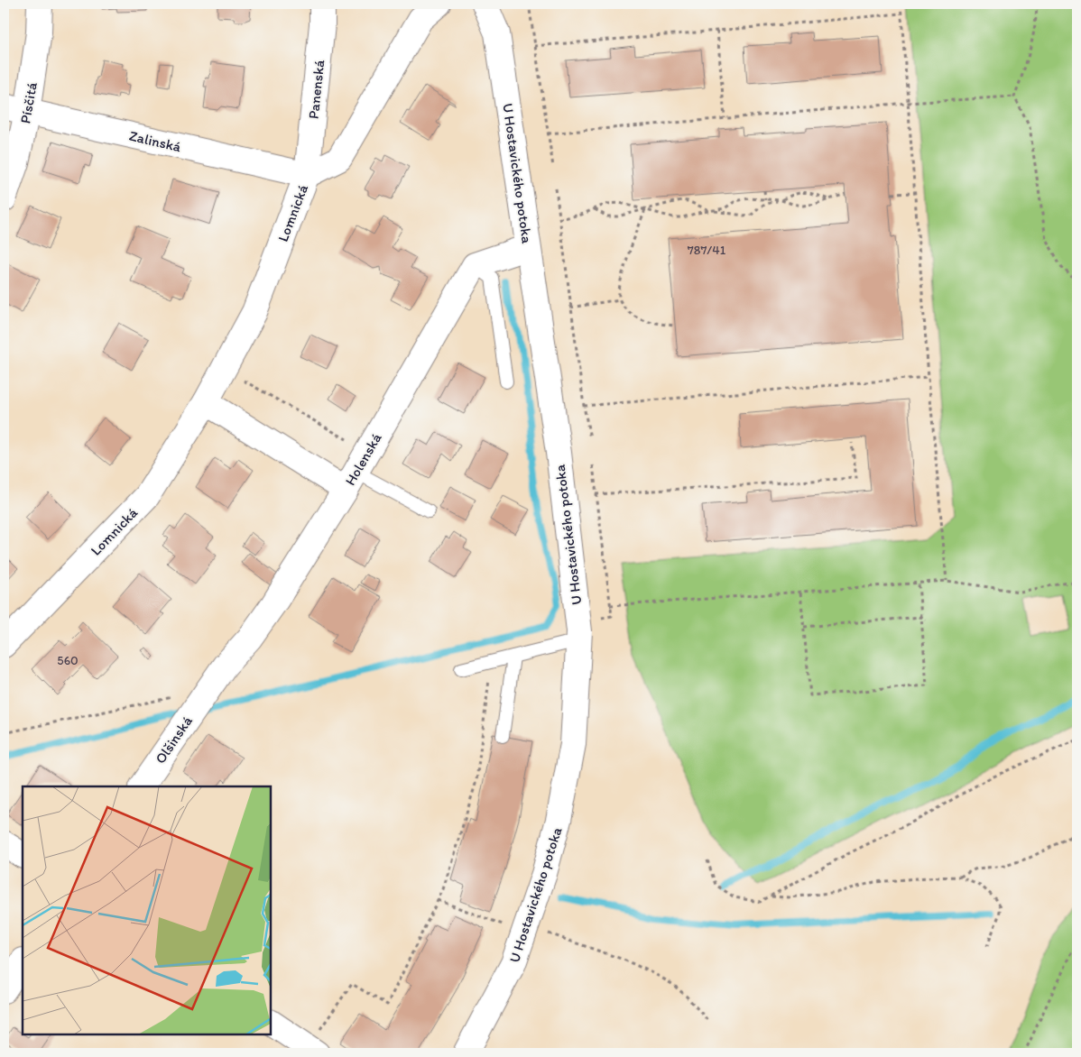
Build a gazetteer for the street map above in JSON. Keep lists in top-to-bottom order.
{
  "streets": {
    "street": [
      "Panenská",
      "Písčitá",
      "Zalinská",
      "U Hostavického potoka",
      "Lomnická",
      "Holenská",
      "Olšinská"
    ]
  },
  "crossings": [
    ["Panenská", "Zalinská"],
    ["Panenská", "Lomnická"],
    ["Písčitá", "Zalinská"],
    ["Zalinská", "Lomnická"],
    ["Holenská", "Olšinská"]
  ],
  "house_numbers": ["787/41", "560"]
}
